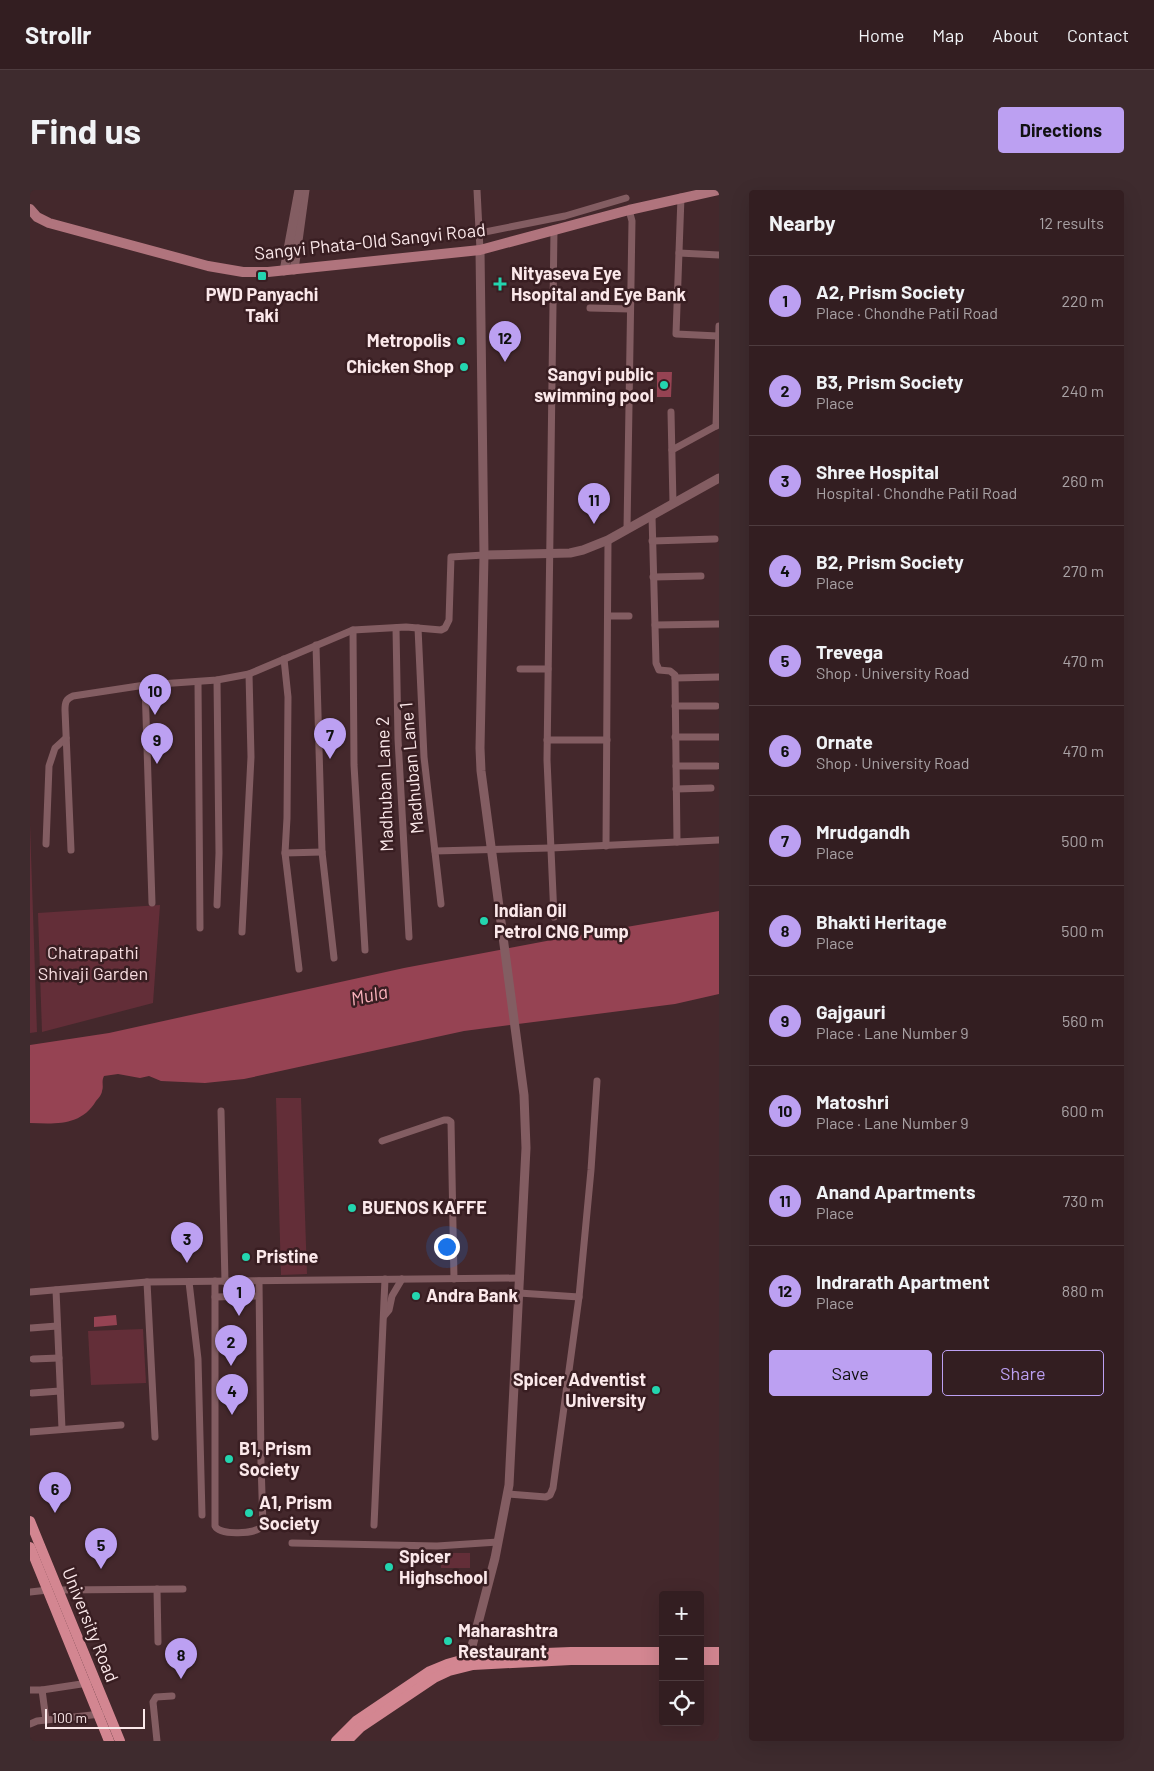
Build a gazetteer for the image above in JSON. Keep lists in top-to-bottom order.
{
  "streets": {
    "main road": ["Sangvi Phata-Old Sangvi Road", "University Road"],
    "street": ["Madhuban Lane 1", "Madhuban Lane 2"]
  },
  "water": ["Mula"],
  "parks": ["Chatrapathi Shivaji Garden"],
  "places": {
    "transit": ["PWD Panyachi Taki"],
    "health": ["Nityaseva Eye Hsopital and Eye Bank"],
    "other": [
      "Metropolis",
      "Chicken Shop",
      "Sangvi public swimming pool",
      "Indian Oil Petrol CNG Pump",
      "BUENOS KAFFE",
      "Pristine",
      "Andra Bank",
      "Spicer Adventist University",
      "B1, Prism Society",
      "A1, Prism Society",
      "Spicer Highschool",
      "Maharashtra Restaurant"
    ]
  },
  "scale_bar": "100 m",
  "page": {
    "header": "Strollr",
    "nav": [
      "Home",
      "Map",
      "About",
      "Contact"
    ],
    "buttons": [
      "Directions",
      ["Save", "Share"]
    ],
    "title": "Find us",
    "heading": ["Nearby", "12 results"],
    "list": [
      {
        "mark": "1",
        "name": "A2, Prism Society",
        "note": "Place · Chondhe Patil Road",
        "value": "220 m"
      },
      {
        "mark": "2",
        "name": "B3, Prism Society",
        "note": "Place",
        "value": "240 m"
      },
      {
        "mark": "3",
        "name": "Shree Hospital",
        "note": "Hospital · Chondhe Patil Road",
        "value": "260 m"
      },
      {
        "mark": "4",
        "name": "B2, Prism Society",
        "note": "Place",
        "value": "270 m"
      },
      {
        "mark": "5",
        "name": "Trevega",
        "note": "Shop · University Road",
        "value": "470 m"
      },
      {
        "mark": "6",
        "name": "Ornate",
        "note": "Shop · University Road",
        "value": "470 m"
      },
      {
        "mark": "7",
        "name": "Mrudgandh",
        "note": "Place",
        "value": "500 m"
      },
      {
        "mark": "8",
        "name": "Bhakti Heritage",
        "note": "Place",
        "value": "500 m"
      },
      {
        "mark": "9",
        "name": "Gajgauri",
        "note": "Place · Lane Number 9",
        "value": "560 m"
      },
      {
        "mark": "10",
        "name": "Matoshri",
        "note": "Place · Lane Number 9",
        "value": "600 m"
      },
      {
        "mark": "11",
        "name": "Anand Apartments",
        "note": "Place",
        "value": "730 m"
      },
      {
        "mark": "12",
        "name": "Indrarath Apartment",
        "note": "Place",
        "value": "880 m"
      }
    ],
    "pins": [
      "12",
      "11",
      "10",
      "7",
      "9",
      "3",
      "1",
      "2",
      "4",
      "6",
      "5",
      "8"
    ],
    "map_buttons": ["+", "−"],
    "scale": "100 m"
  }
}
